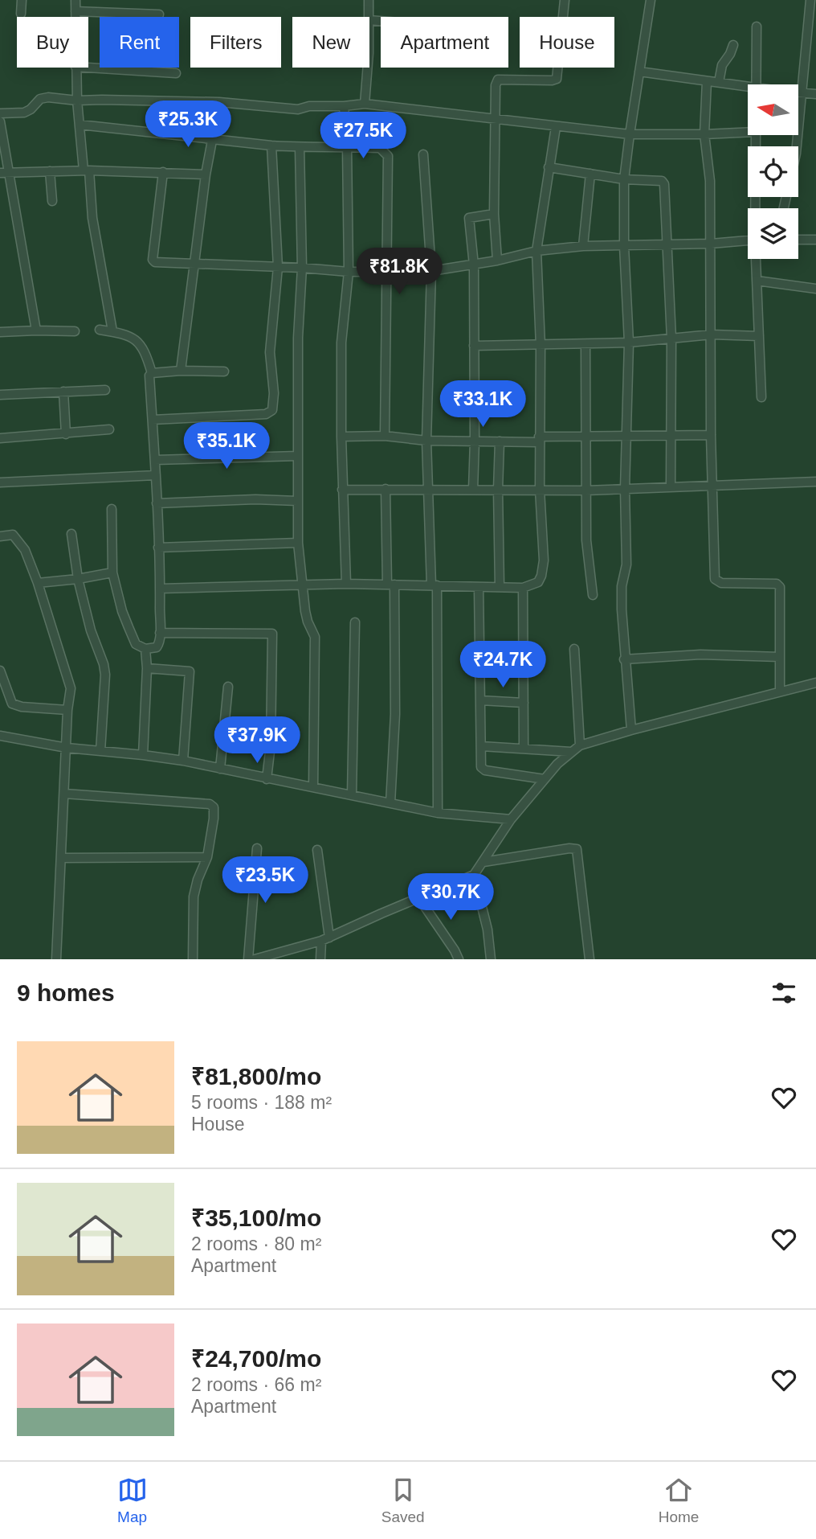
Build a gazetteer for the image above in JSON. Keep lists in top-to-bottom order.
{
  "north": "left",
  "page": {
    "chip": [
      "Buy",
      "Rent",
      "Filters",
      "New",
      "Apartment",
      "House"
    ],
    "price": [
      "₹25.3K",
      "₹27.5K",
      "₹81.8K",
      "₹33.1K",
      "₹35.1K",
      "₹24.7K",
      "₹37.9K",
      "₹23.5K",
      "₹30.7K"
    ],
    "heading": "9 homes",
    "list": [
      {
        "name": "₹81,800/mo",
        "note": "5 rooms · 188 m² · House"
      },
      {
        "name": "₹35,100/mo",
        "note": "2 rooms · 80 m² · Apartment"
      },
      {
        "name": "₹24,700/mo",
        "note": "2 rooms · 66 m² · Apartment"
      }
    ],
    "tabs": ["Map", "Saved", "Home"]
  }
}
